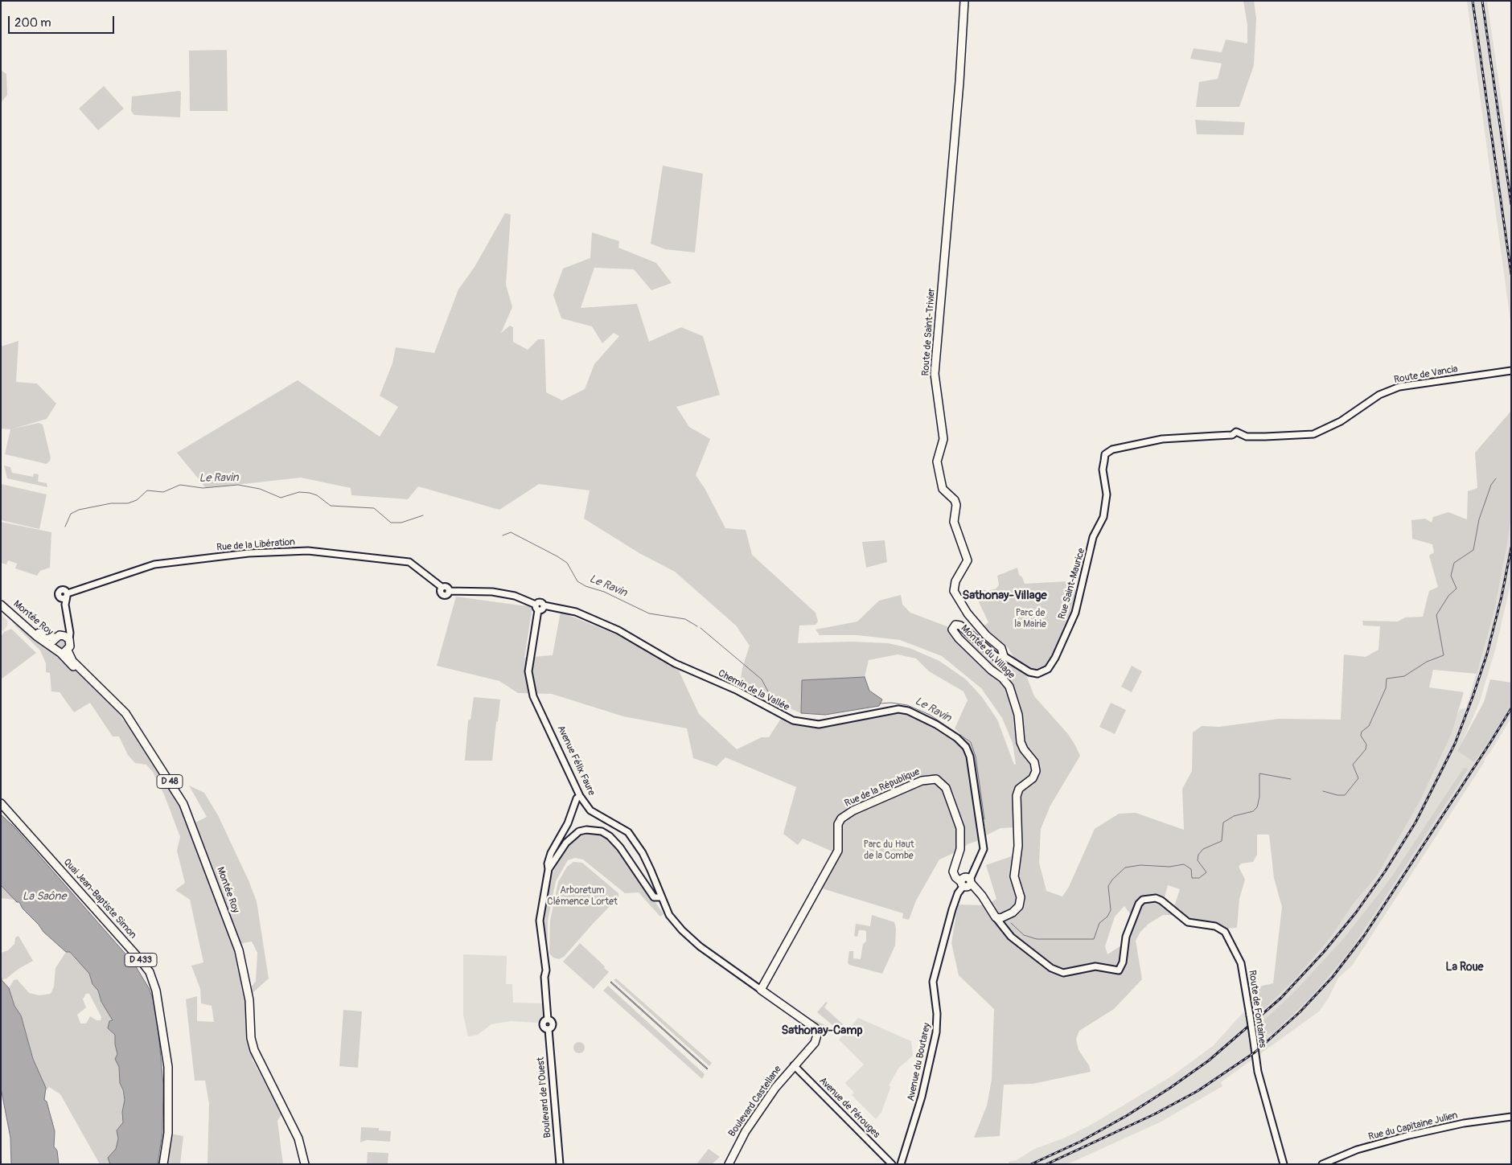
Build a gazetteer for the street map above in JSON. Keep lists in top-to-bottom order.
{
  "streets": {
    "main road": [
      "Route de Saint-Trivier",
      "Montée Roy",
      "Montée du Village",
      "Avenue Félix Faure",
      "D 48",
      "Rue de la République",
      "Quai Jean-Baptiste Simon",
      "D 433",
      "Boulevard Castellane"
    ],
    "street": [
      "Route de Vancia",
      "Rue de la Libération",
      "Rue Saint-Maurice",
      "Chemin de la Vallée",
      "Route de Fontaines",
      "Avenue du Boutarey",
      "Boulevard de l'Ouest",
      "Avenue de Pérouges",
      "Rue du Capitaine Julien"
    ]
  },
  "crossings": [
    ["Route de Saint-Trivier", "Rue Saint-Maurice"],
    ["Route de Saint-Trivier", "Montée du Village"],
    ["Route de Vancia", "Rue Saint-Maurice"],
    ["Rue de la Libération", "Chemin de la Vallée"],
    ["Rue de la Libération", "Avenue Félix Faure"],
    ["Rue Saint-Maurice", "Montée du Village"],
    ["Montée Roy", "D 48"],
    ["Montée du Village", "Route de Fontaines"],
    ["Chemin de la Vallée", "Avenue Félix Faure"],
    ["Chemin de la Vallée", "Avenue du Boutarey"],
    ["Avenue Félix Faure", "Rue de la République"],
    ["Avenue Félix Faure", "Boulevard Castellane"],
    ["Rue de la République", "Avenue du Boutarey"],
    ["Boulevard Castellane", "Avenue de Pérouges"]
  ],
  "districts": ["Sathonay-Village", "La Roue", "Sathonay-Camp"],
  "water": ["Le Ravin", "La Saône"],
  "parks": ["Parc de la Mairie", "Parc du Haut de la Combe", "Arboretum Clémence Lortet"],
  "scale_bar": "200 m"
}
